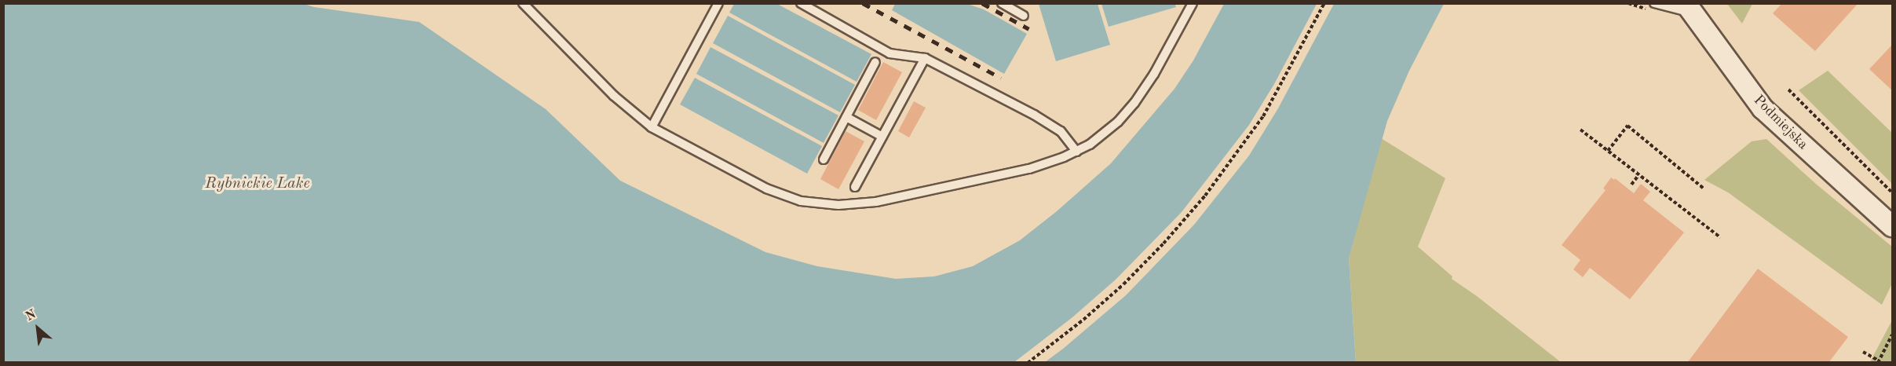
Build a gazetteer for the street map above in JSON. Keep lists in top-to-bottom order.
{
  "streets": {
    "street": ["Podmiejska"]
  },
  "water": ["Rybnickie Lake"],
  "north": "top left"
}
